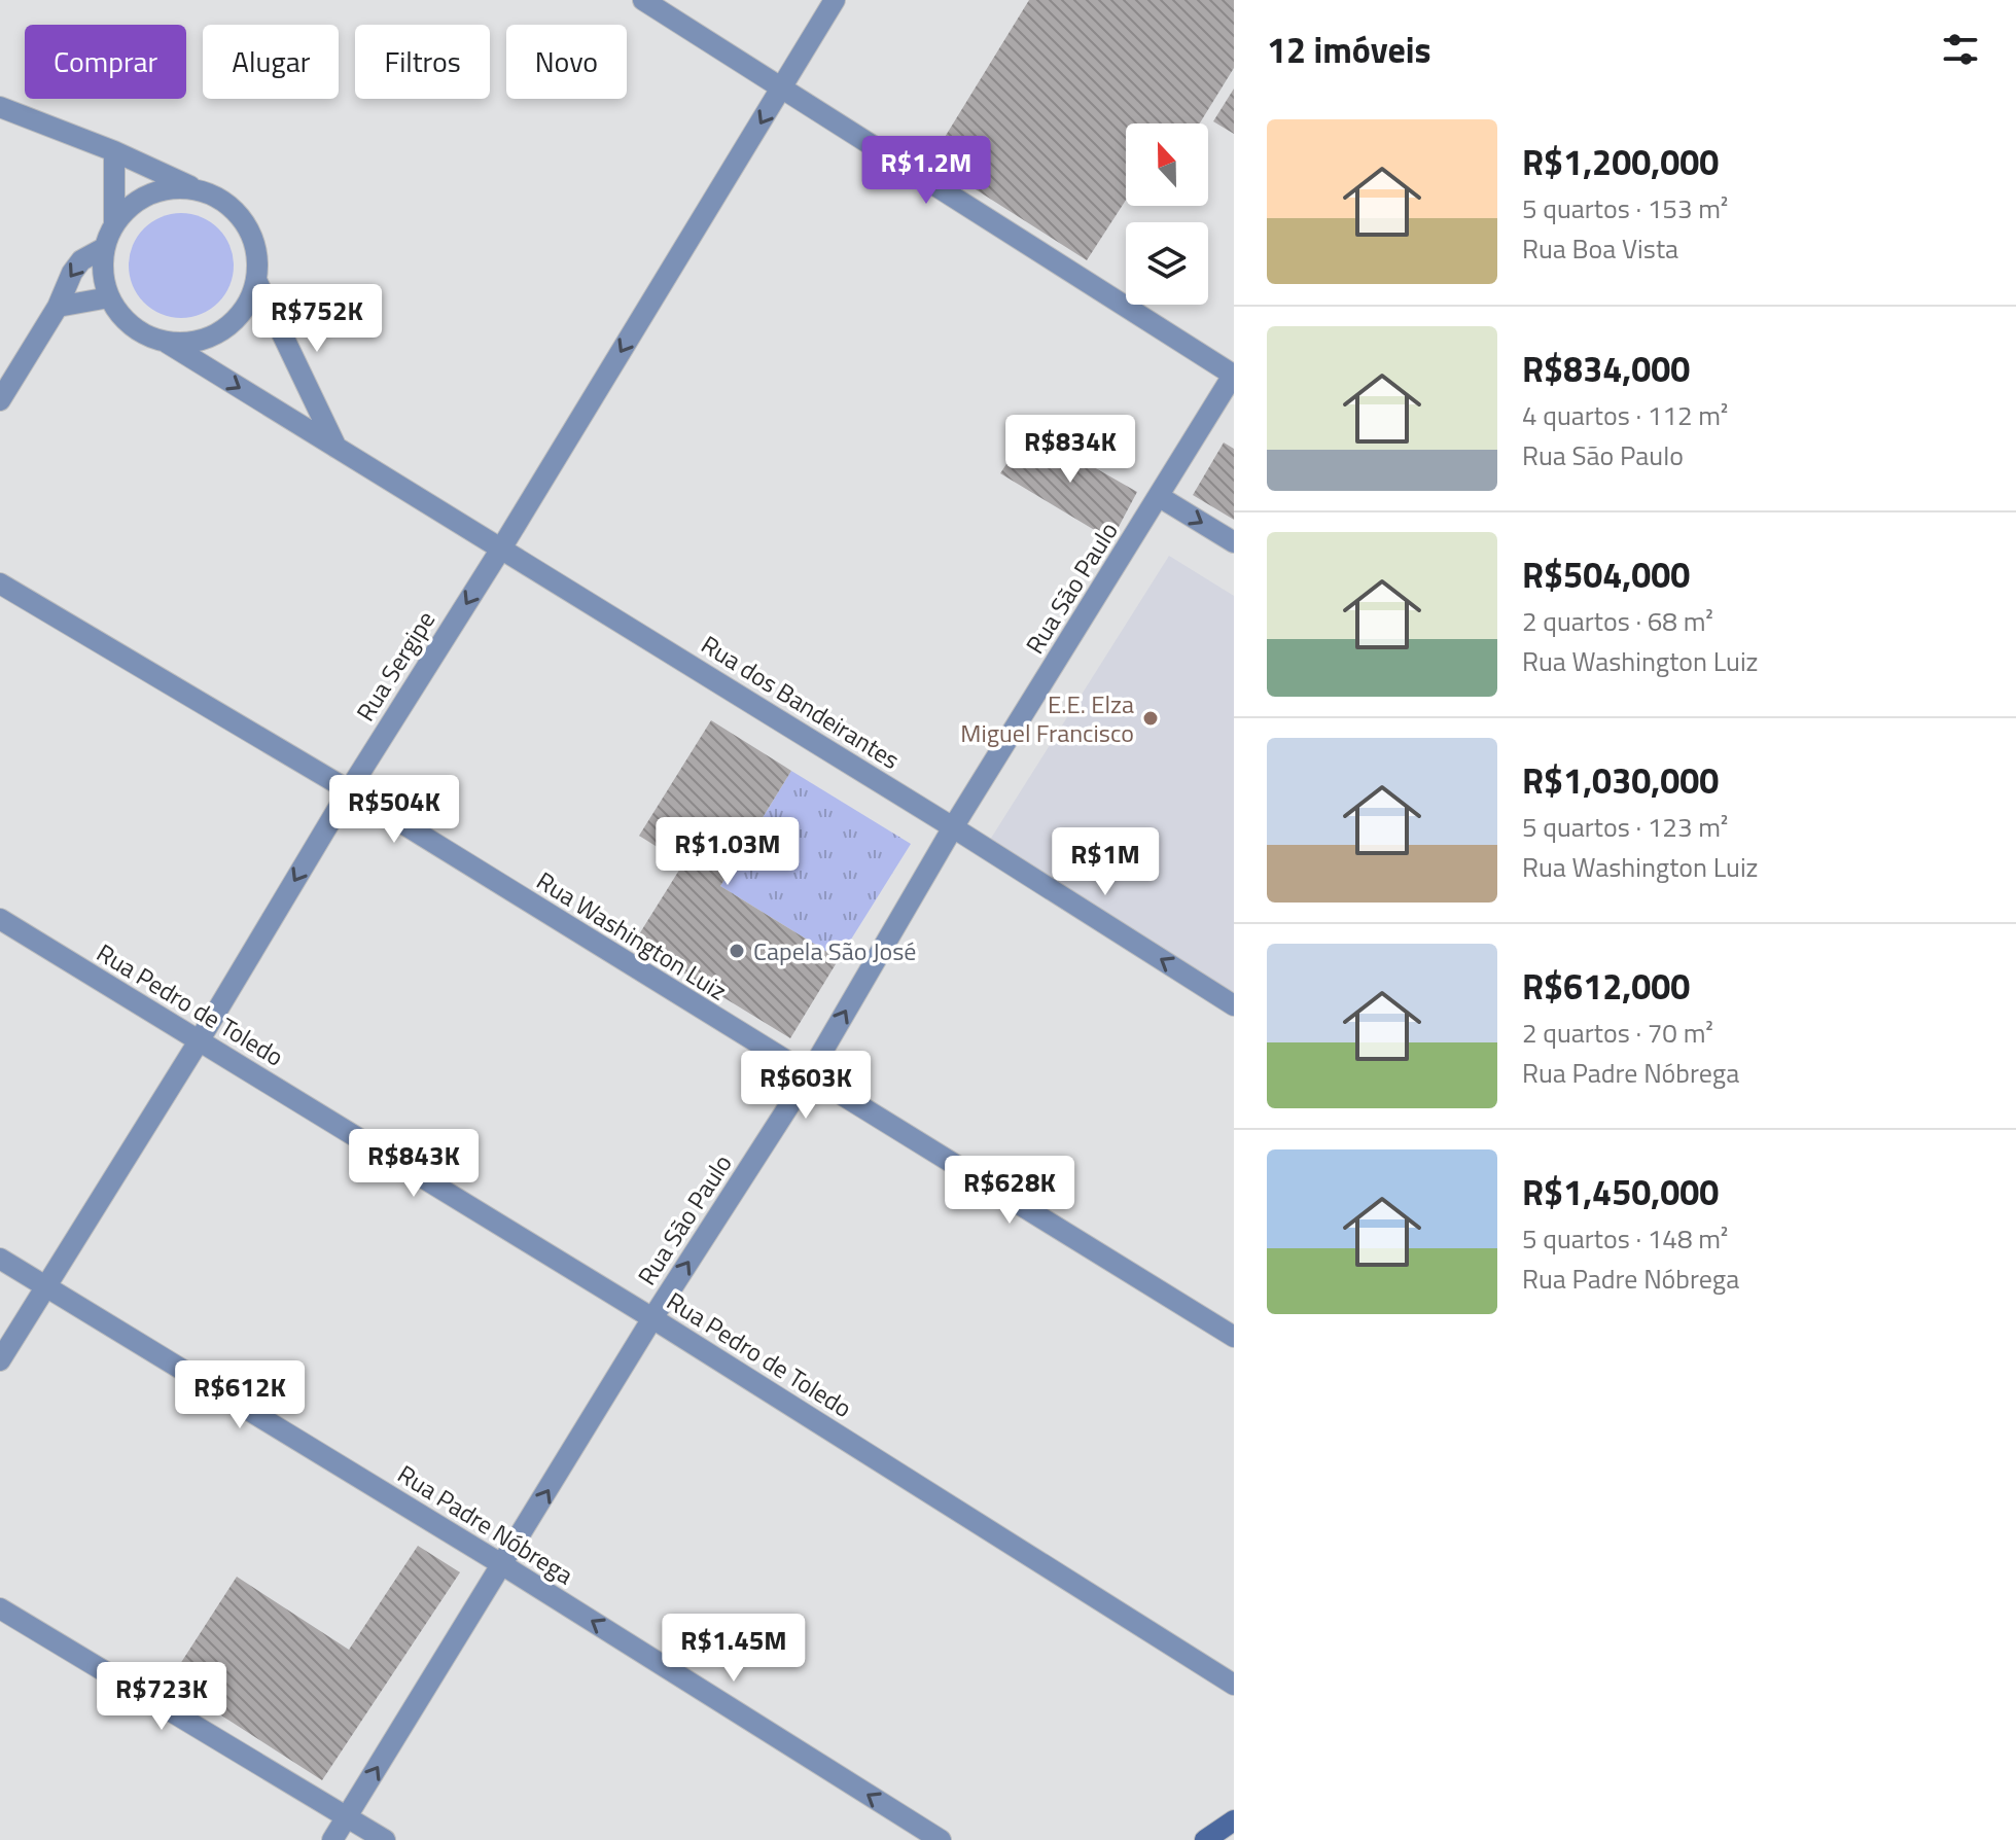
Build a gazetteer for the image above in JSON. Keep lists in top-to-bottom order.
{
  "streets": {
    "street": [
      "Rua São Paulo",
      "Rua Sergipe",
      "Rua dos Bandeirantes",
      "Rua Washington Luiz",
      "Rua Pedro de Toledo",
      "Rua Padre Nóbrega"
    ]
  },
  "crossings": [
    ["Rua São Paulo", "Rua dos Bandeirantes"],
    ["Rua São Paulo", "Rua Washington Luiz"],
    ["Rua São Paulo", "Rua Pedro de Toledo"],
    ["Rua São Paulo", "Rua Padre Nóbrega"],
    ["Rua Sergipe", "Rua dos Bandeirantes"],
    ["Rua Sergipe", "Rua Washington Luiz"],
    ["Rua Sergipe", "Rua Pedro de Toledo"],
    ["Rua Sergipe", "Rua Padre Nóbrega"]
  ],
  "one_way": ["Rua São Paulo", "Rua Sergipe", "Rua Padre Nóbrega"],
  "places": ["E.E. Elza Miguel Francisco", "Capela São José"],
  "north": "top",
  "page": {
    "heading": "12 imóveis",
    "chip": [
      "Comprar",
      "Alugar",
      "Filtros",
      "Novo"
    ],
    "list": [
      {
        "name": "R$1,200,000",
        "note": "5 quartos · 153 m² · Rua Boa Vista"
      },
      {
        "name": "R$834,000",
        "note": "4 quartos · 112 m² · Rua São Paulo"
      },
      {
        "name": "R$504,000",
        "note": "2 quartos · 68 m² · Rua Washington Luiz"
      },
      {
        "name": "R$1,030,000",
        "note": "5 quartos · 123 m² · Rua Washington Luiz"
      },
      {
        "name": "R$612,000",
        "note": "2 quartos · 70 m² · Rua Padre Nóbrega"
      },
      {
        "name": "R$1,450,000",
        "note": "5 quartos · 148 m² · Rua Padre Nóbrega"
      }
    ],
    "price": [
      "R$1.2M",
      "R$752K",
      "R$834K",
      "R$504K",
      "R$1.03M",
      "R$1M",
      "R$603K",
      "R$843K",
      "R$628K",
      "R$612K",
      "R$1.45M",
      "R$723K"
    ]
  }
}
